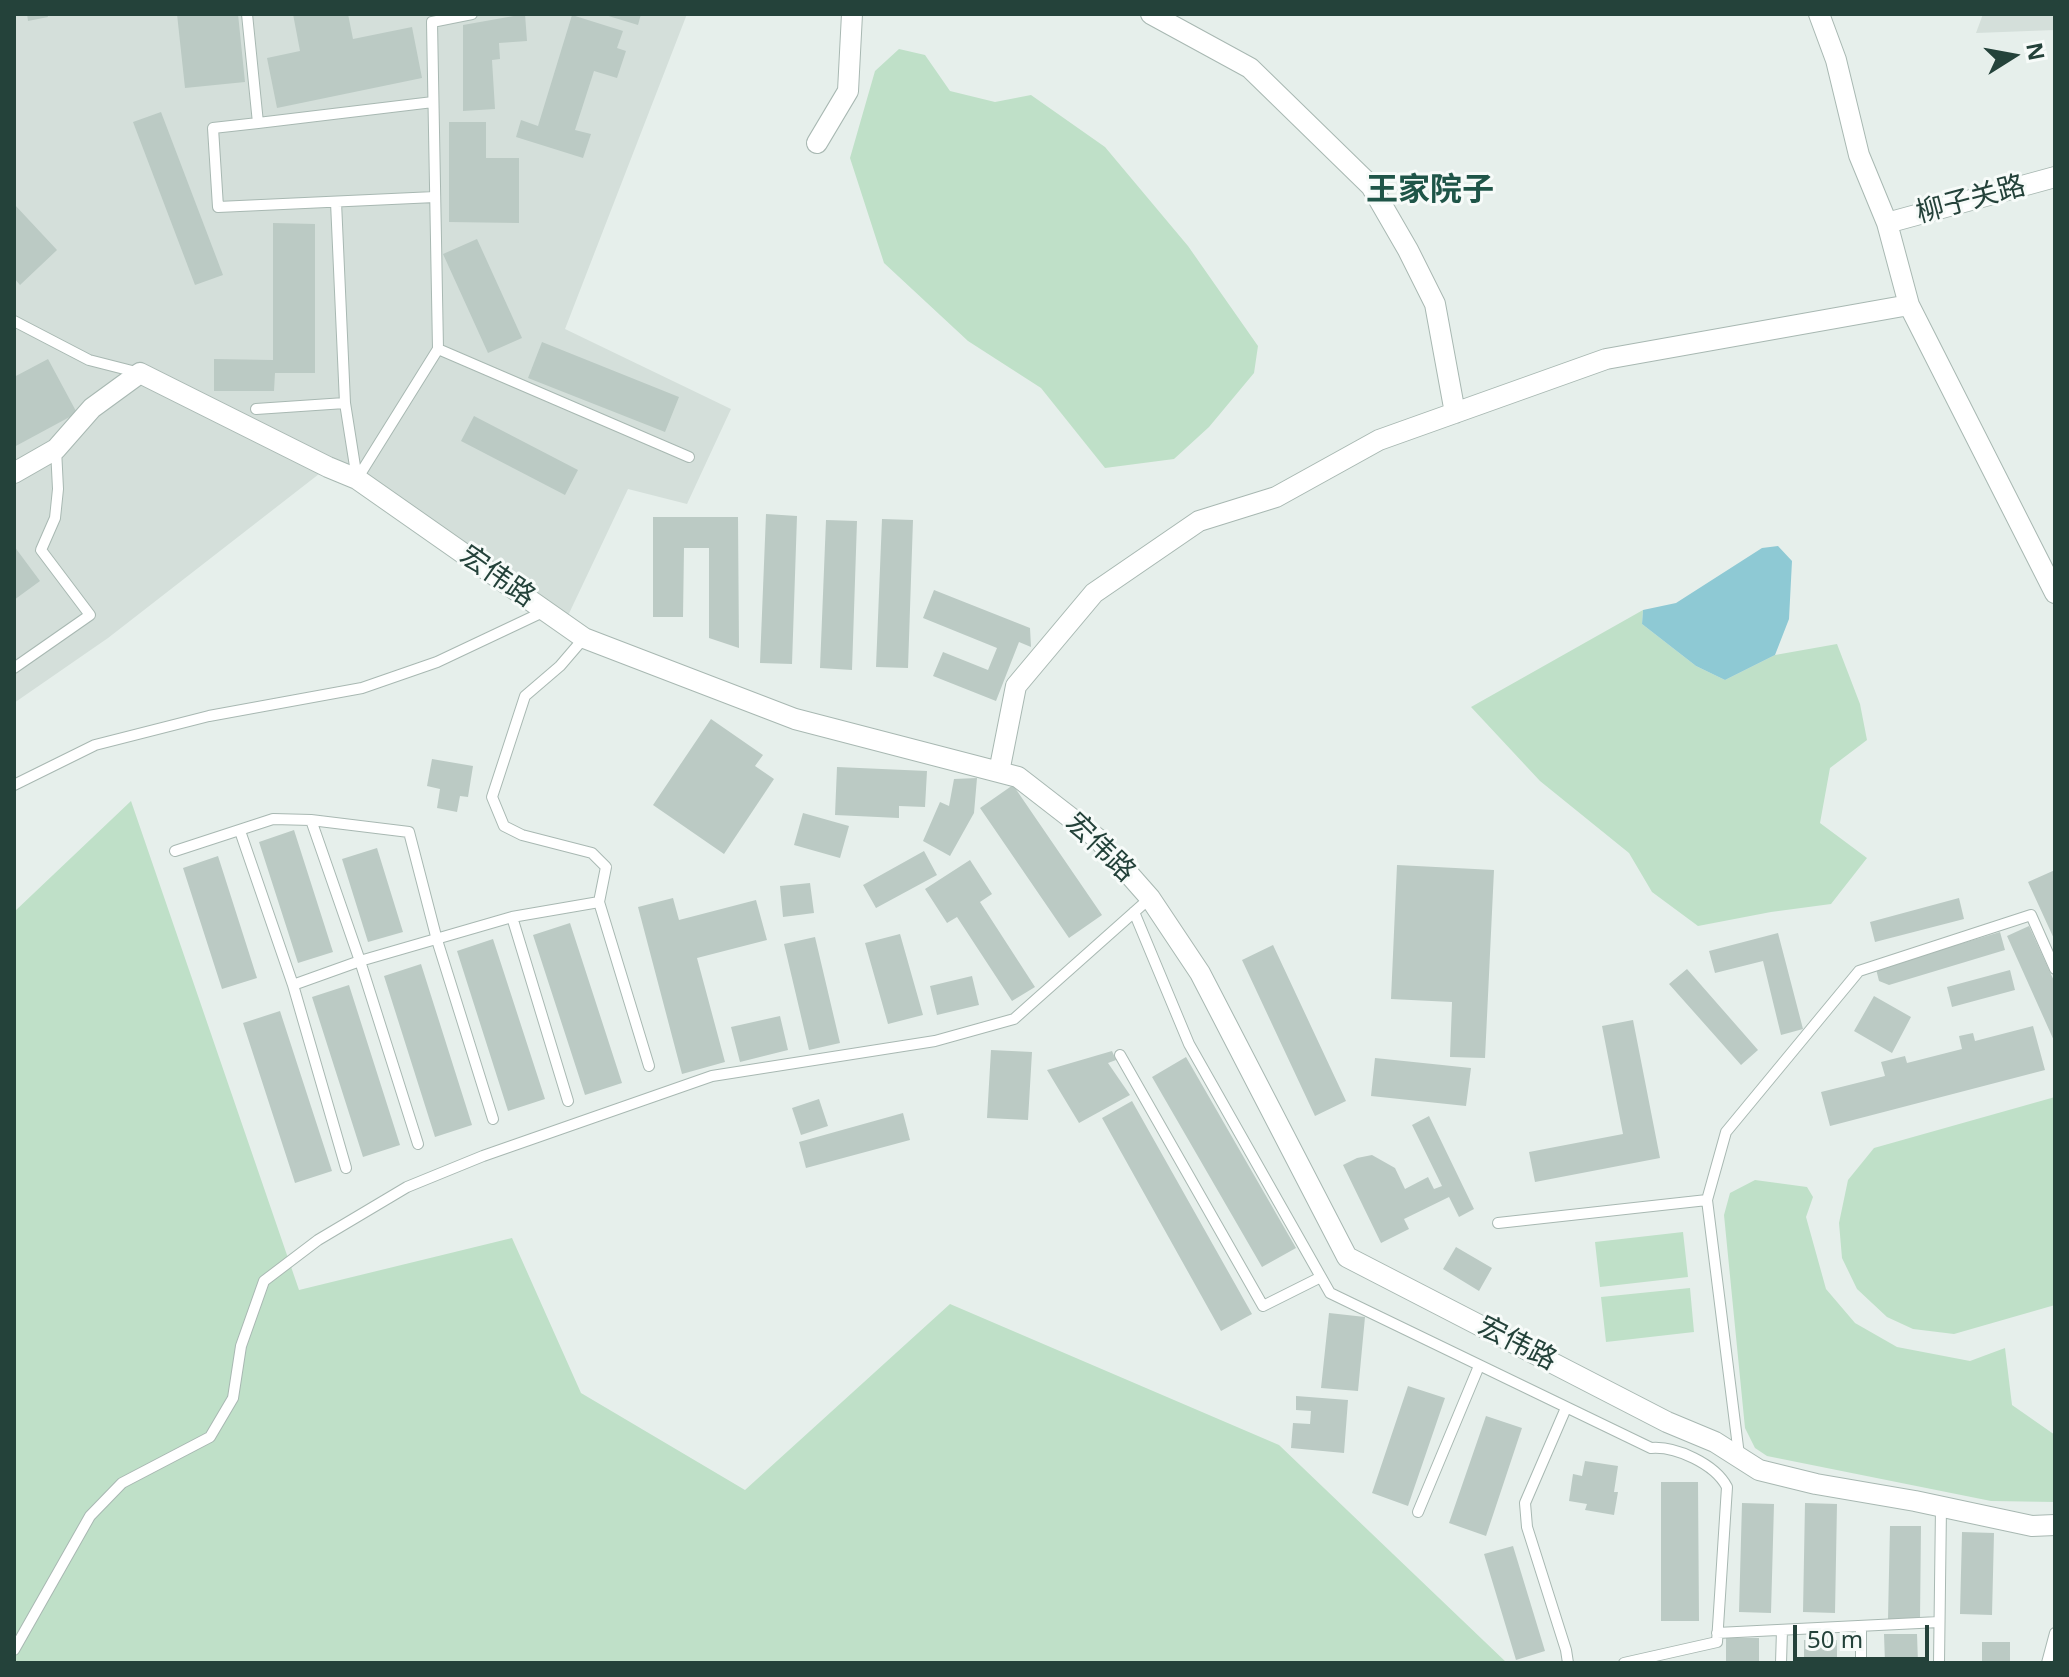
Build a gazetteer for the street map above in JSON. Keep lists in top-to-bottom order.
{
  "streets": {
    "street": ["柳子关路", "宏伟路"]
  },
  "districts": ["王家院子"],
  "scale_bar": "50 m",
  "north": "right"
}
